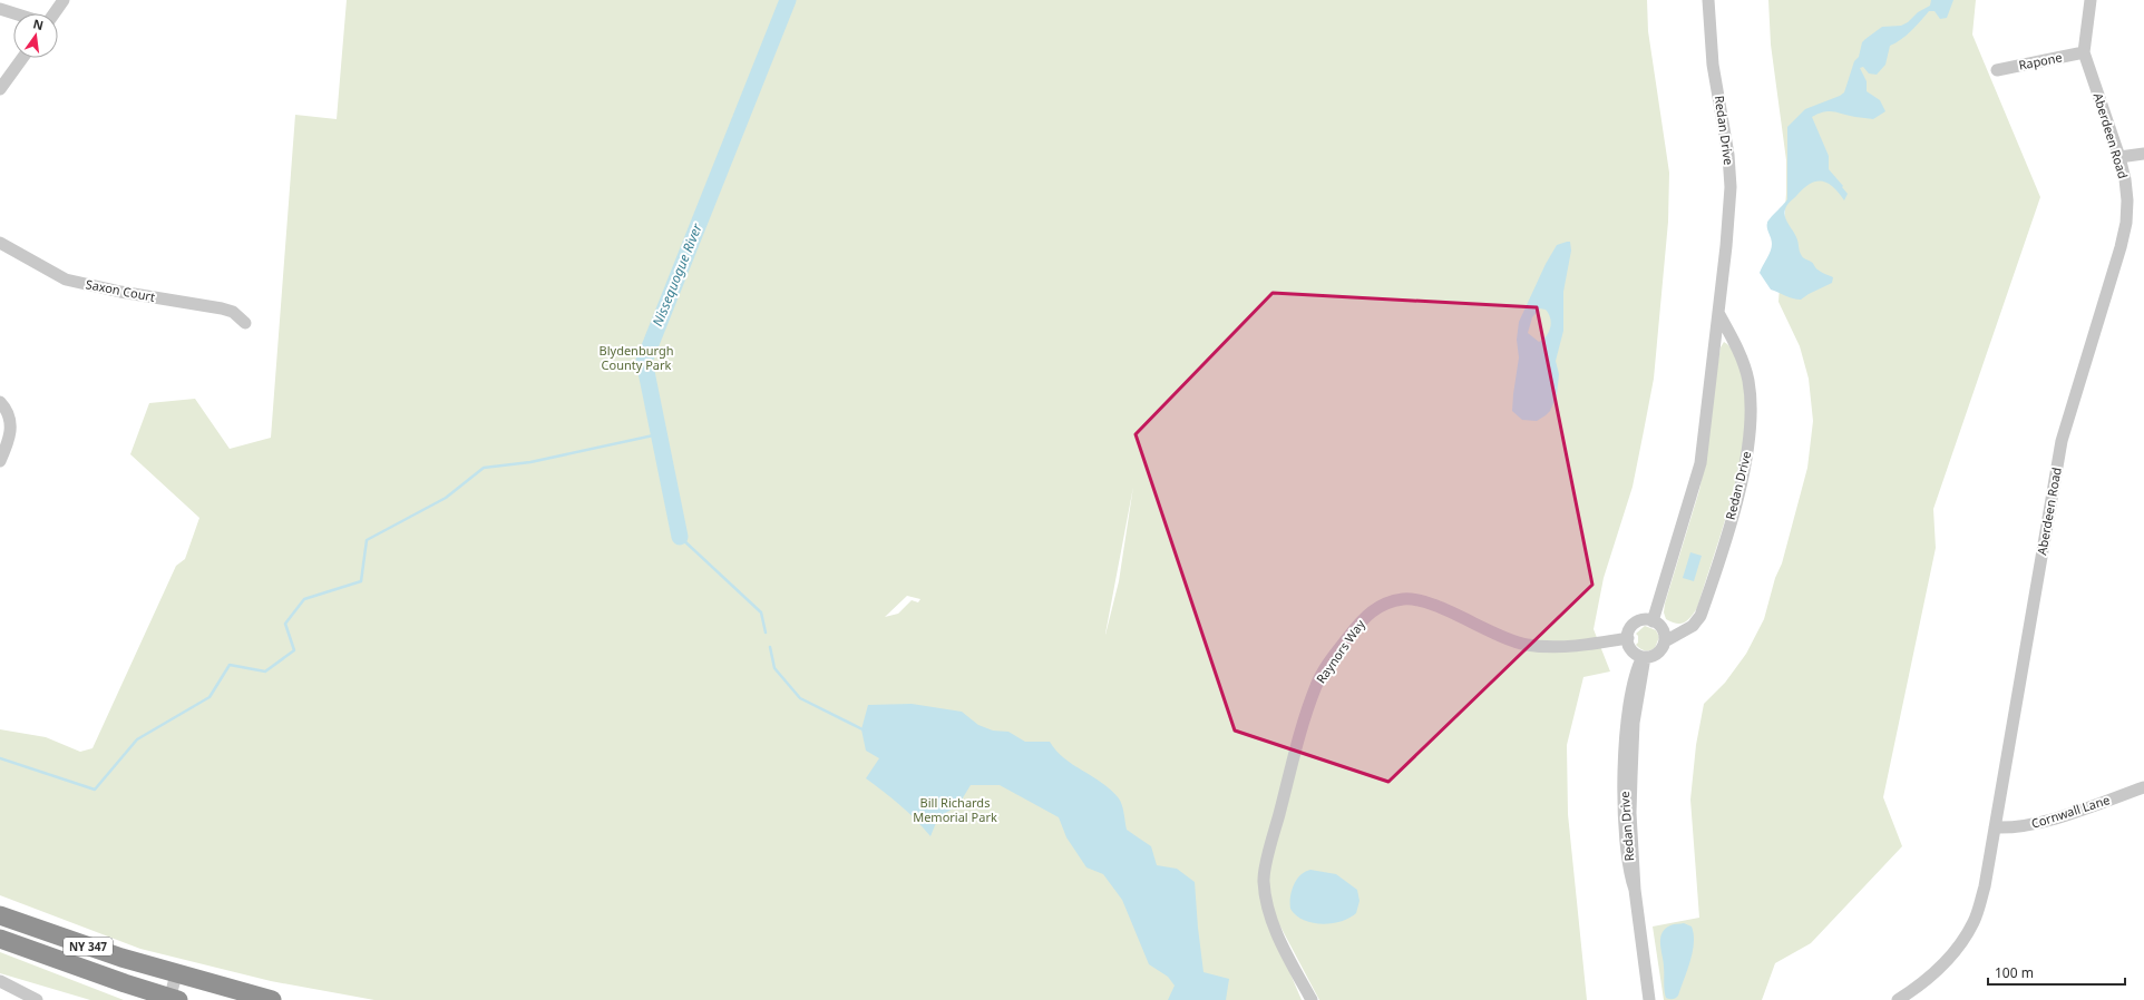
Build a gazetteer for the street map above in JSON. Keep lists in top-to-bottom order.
{
  "streets": {
    "highway": ["NY 347"],
    "street": [
      "Rapone",
      "Redan Drive",
      "Aberdeen Road",
      "Saxon Court",
      "Raynors Way",
      "Cornwall Lane"
    ]
  },
  "crossings": [
    ["Rapone", "Aberdeen Road"],
    ["Redan Drive", "Raynors Way"],
    ["Aberdeen Road", "Cornwall Lane"]
  ],
  "water": ["Nissequogue River"],
  "parks": ["Blydenburgh County Park", "Bill Richards Memorial Park"],
  "scale_bar": "100 m",
  "north": "top"
}
